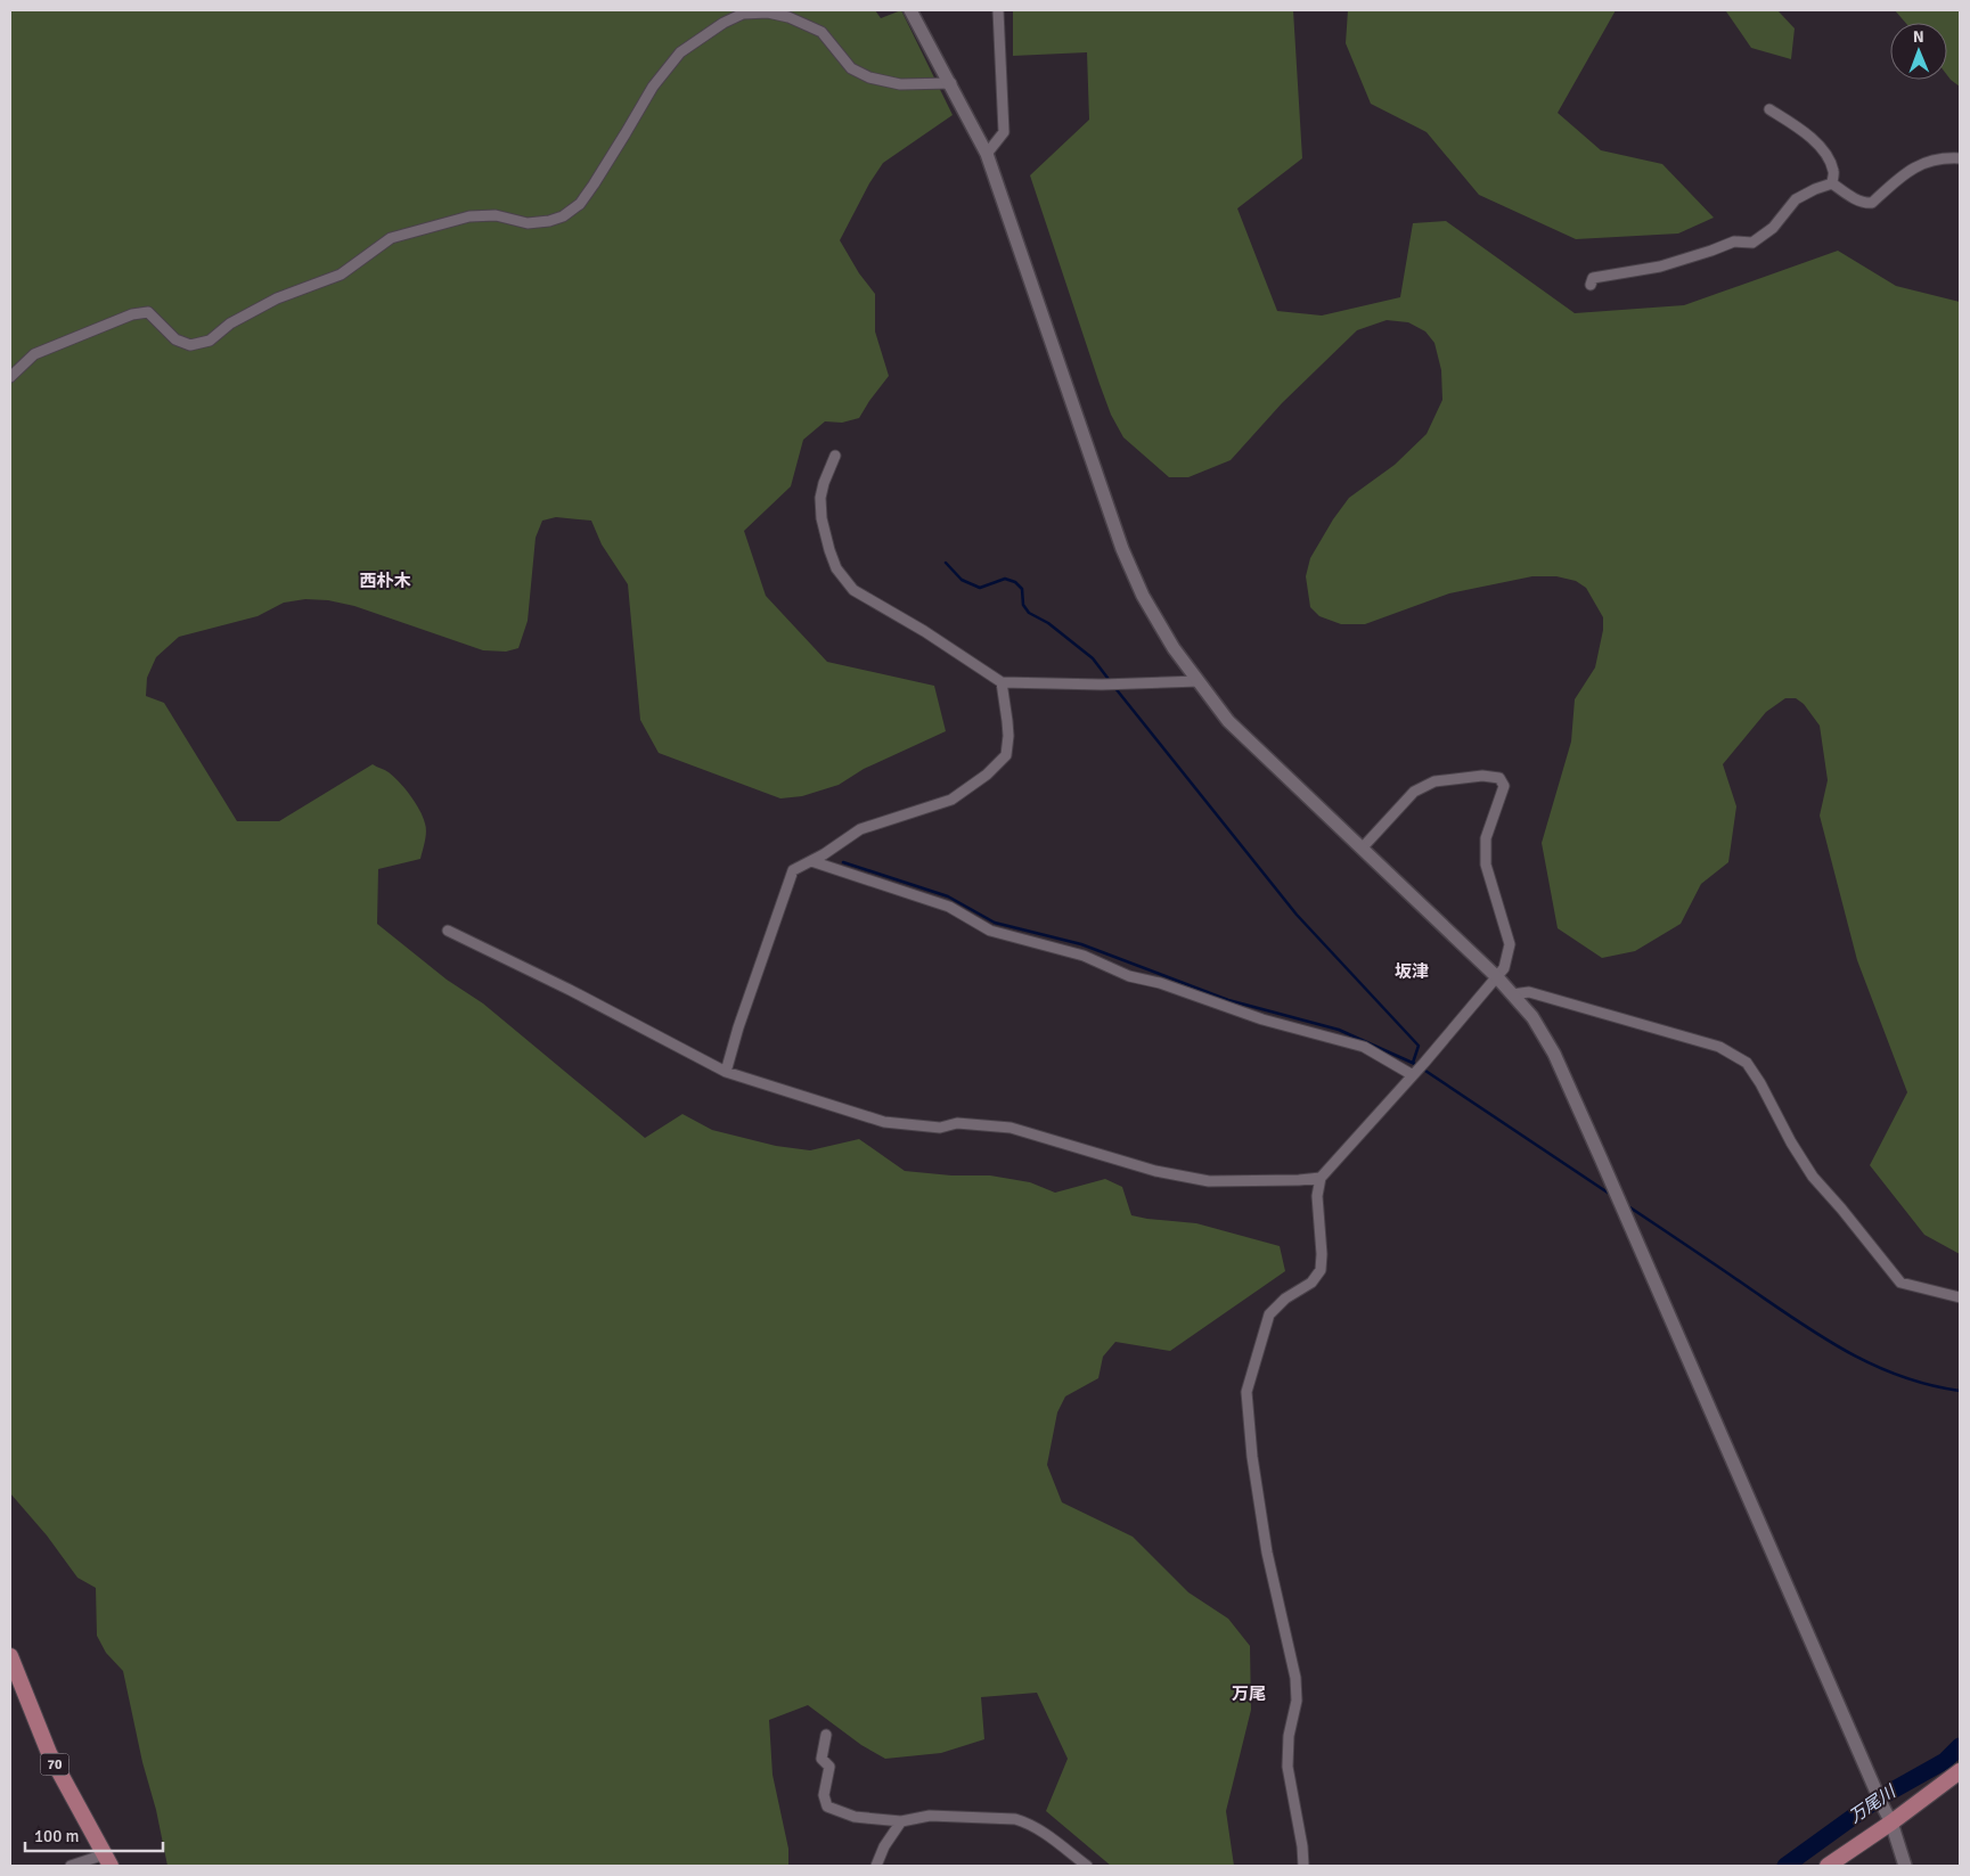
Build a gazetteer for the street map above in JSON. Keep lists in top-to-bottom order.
{
  "streets": {
    "main road": ["70"]
  },
  "districts": ["西朴木", "坂津", "万尾"],
  "water": ["万尾川"],
  "scale_bar": "100 m",
  "north": "top"
}
